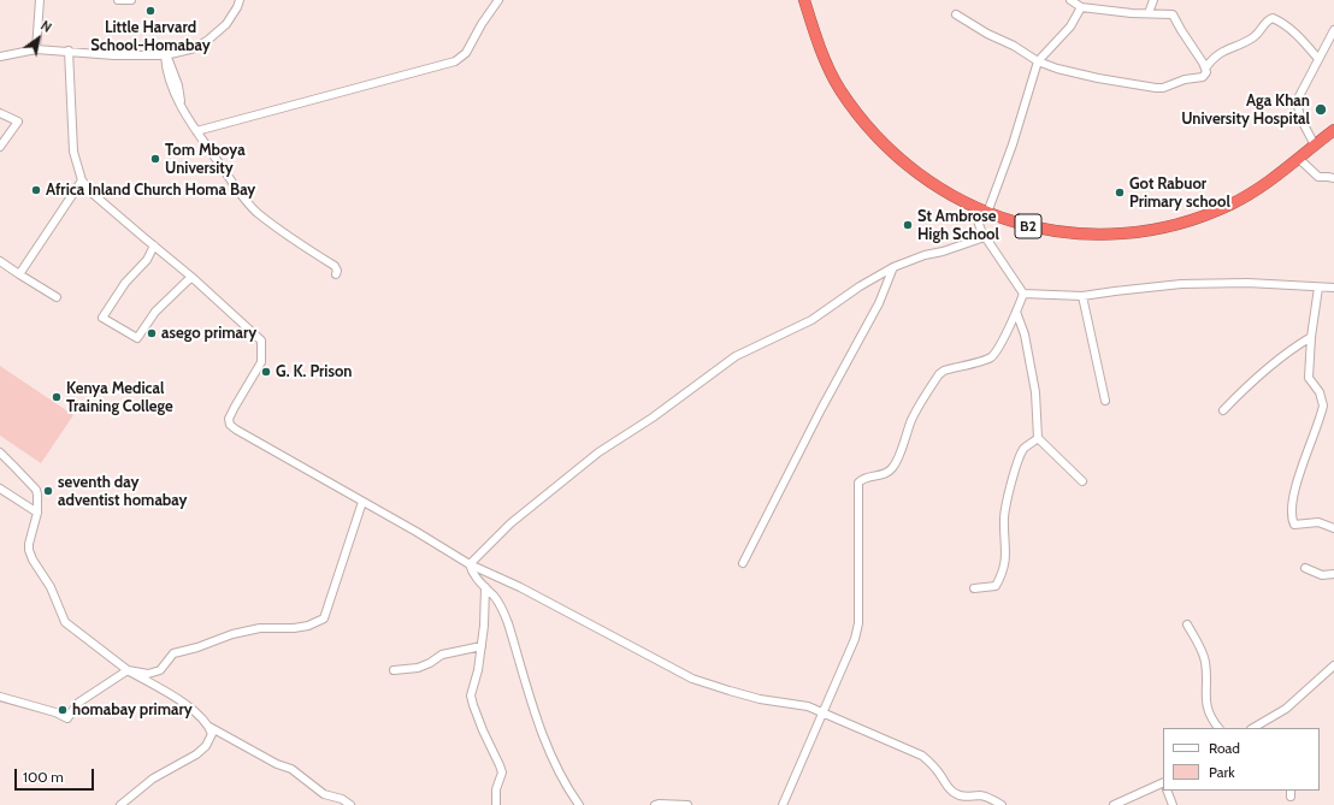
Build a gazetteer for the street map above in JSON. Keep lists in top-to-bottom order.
{
  "streets": {
    "highway": ["B2"]
  },
  "places": [
    "Little Harvard School-Homabay",
    "Aga Khan University Hospital",
    "Tom Mboya University",
    "Africa Inland Church Homa Bay",
    "Got Rabuor Primary school",
    "St Ambrose High School",
    "asego primary",
    "G. K. Prison",
    "Kenya Medical Training College",
    "seventh day adventist homabay",
    "homabay primary"
  ],
  "legend": ["Road", "Park"],
  "scale_bar": "100 m",
  "north": "top right"
}
